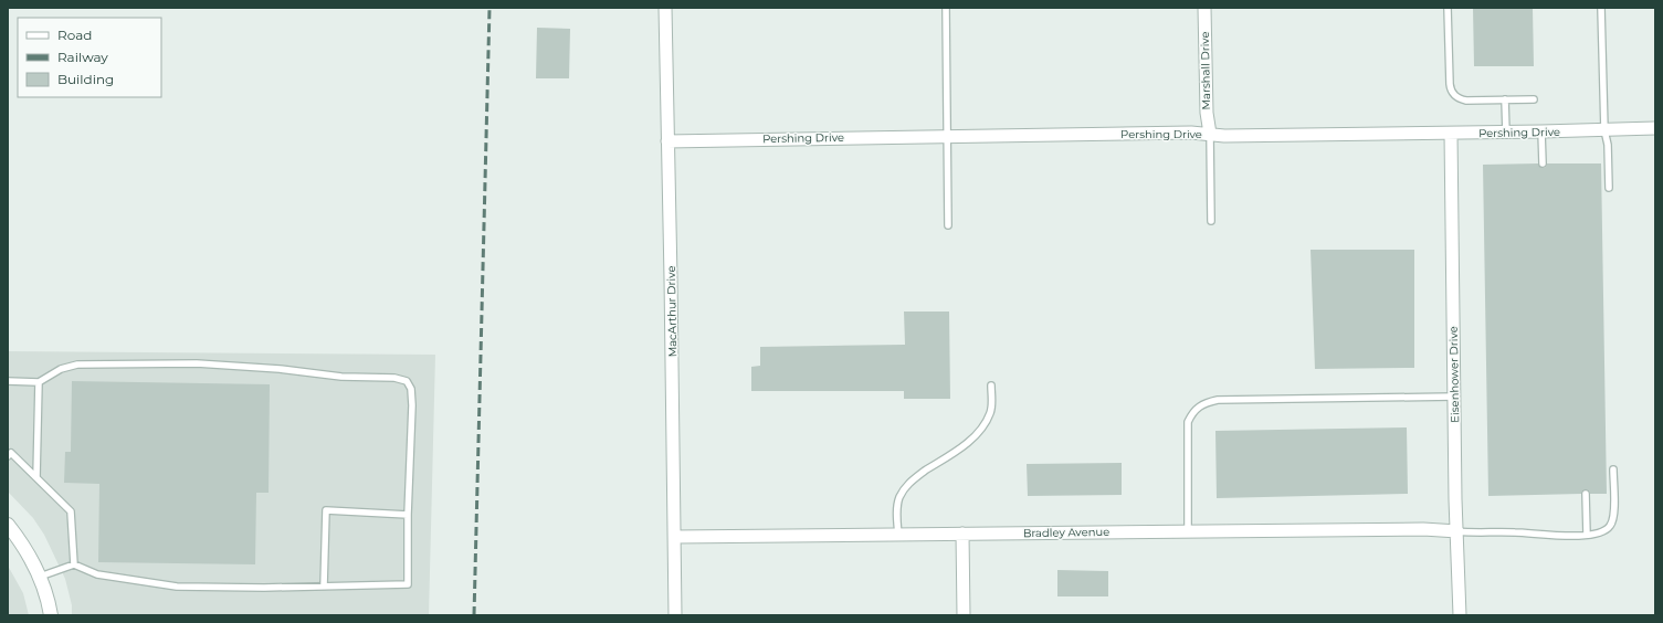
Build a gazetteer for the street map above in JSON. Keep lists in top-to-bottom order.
{
  "streets": {
    "street": [
      "Marshall Drive",
      "Pershing Drive",
      "MacArthur Drive",
      "Eisenhower Drive",
      "Bradley Avenue"
    ]
  },
  "crossings": [
    ["Marshall Drive", "Pershing Drive"],
    ["Pershing Drive", "MacArthur Drive"],
    ["Pershing Drive", "Eisenhower Drive"],
    ["MacArthur Drive", "Bradley Avenue"],
    ["Eisenhower Drive", "Bradley Avenue"]
  ],
  "legend": ["Road", "Railway", "Building"]
}
